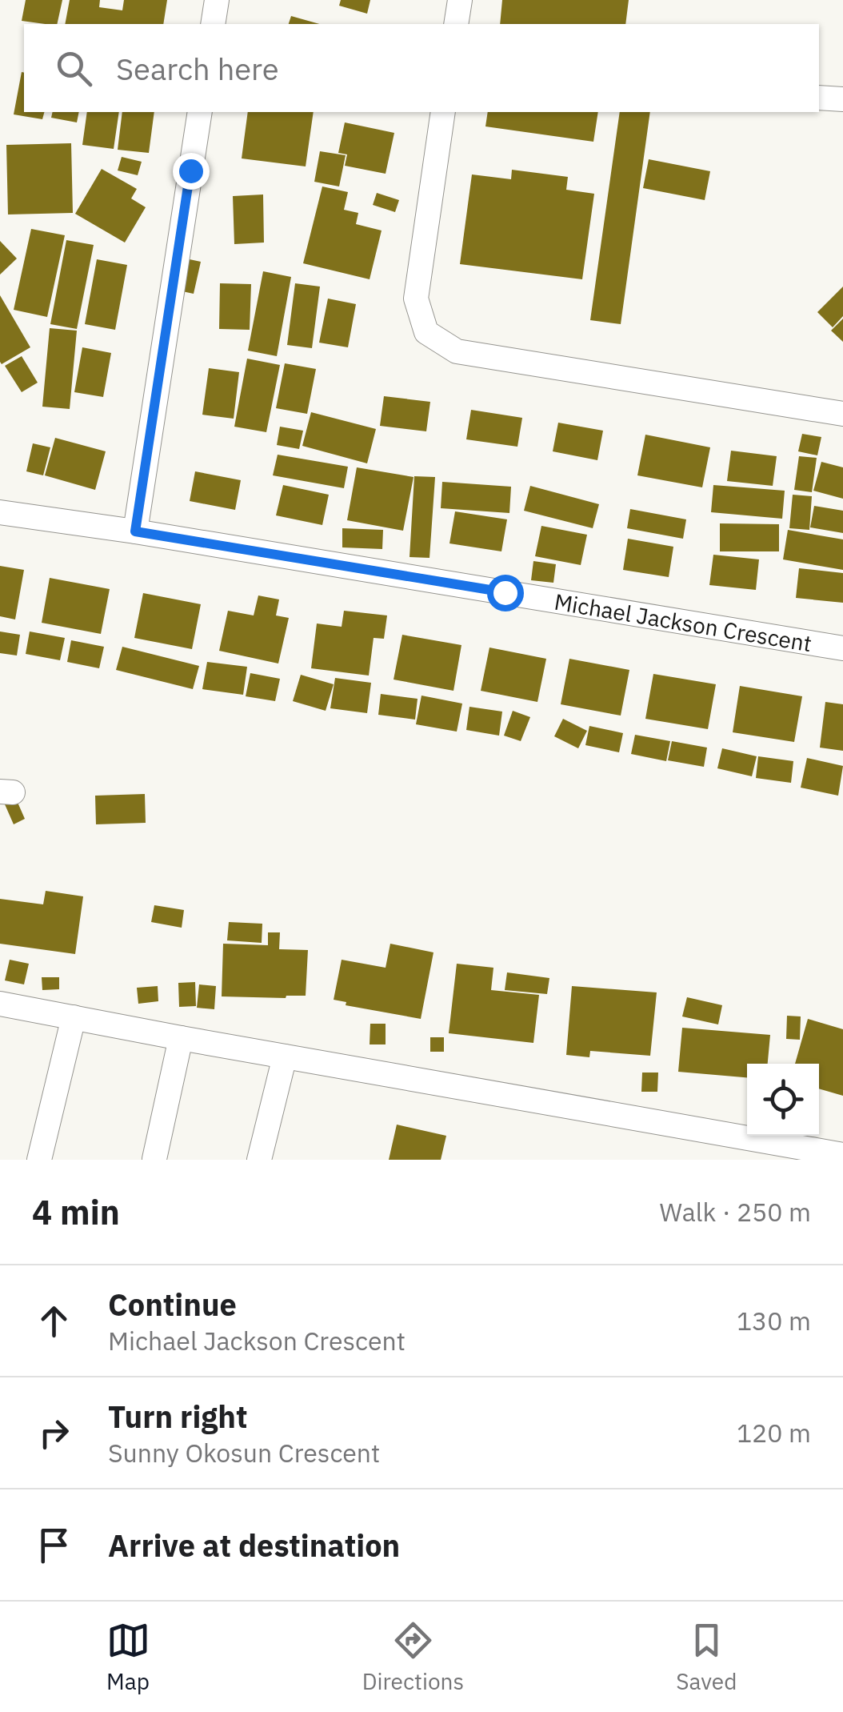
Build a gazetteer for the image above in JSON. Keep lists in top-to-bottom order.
{
  "streets": {
    "street": ["Michael Jackson Crescent"]
  },
  "page": {
    "search": "Search here",
    "heading": ["4 min", "Walk · 250 m"],
    "list": [
      ["Continue", "Michael Jackson Crescent", "130 m"],
      ["Turn right", "Sunny Okosun Crescent", "120 m"],
      "Arrive at destination"
    ],
    "nav": ["Map", "Directions", "Saved"]
  }
}
